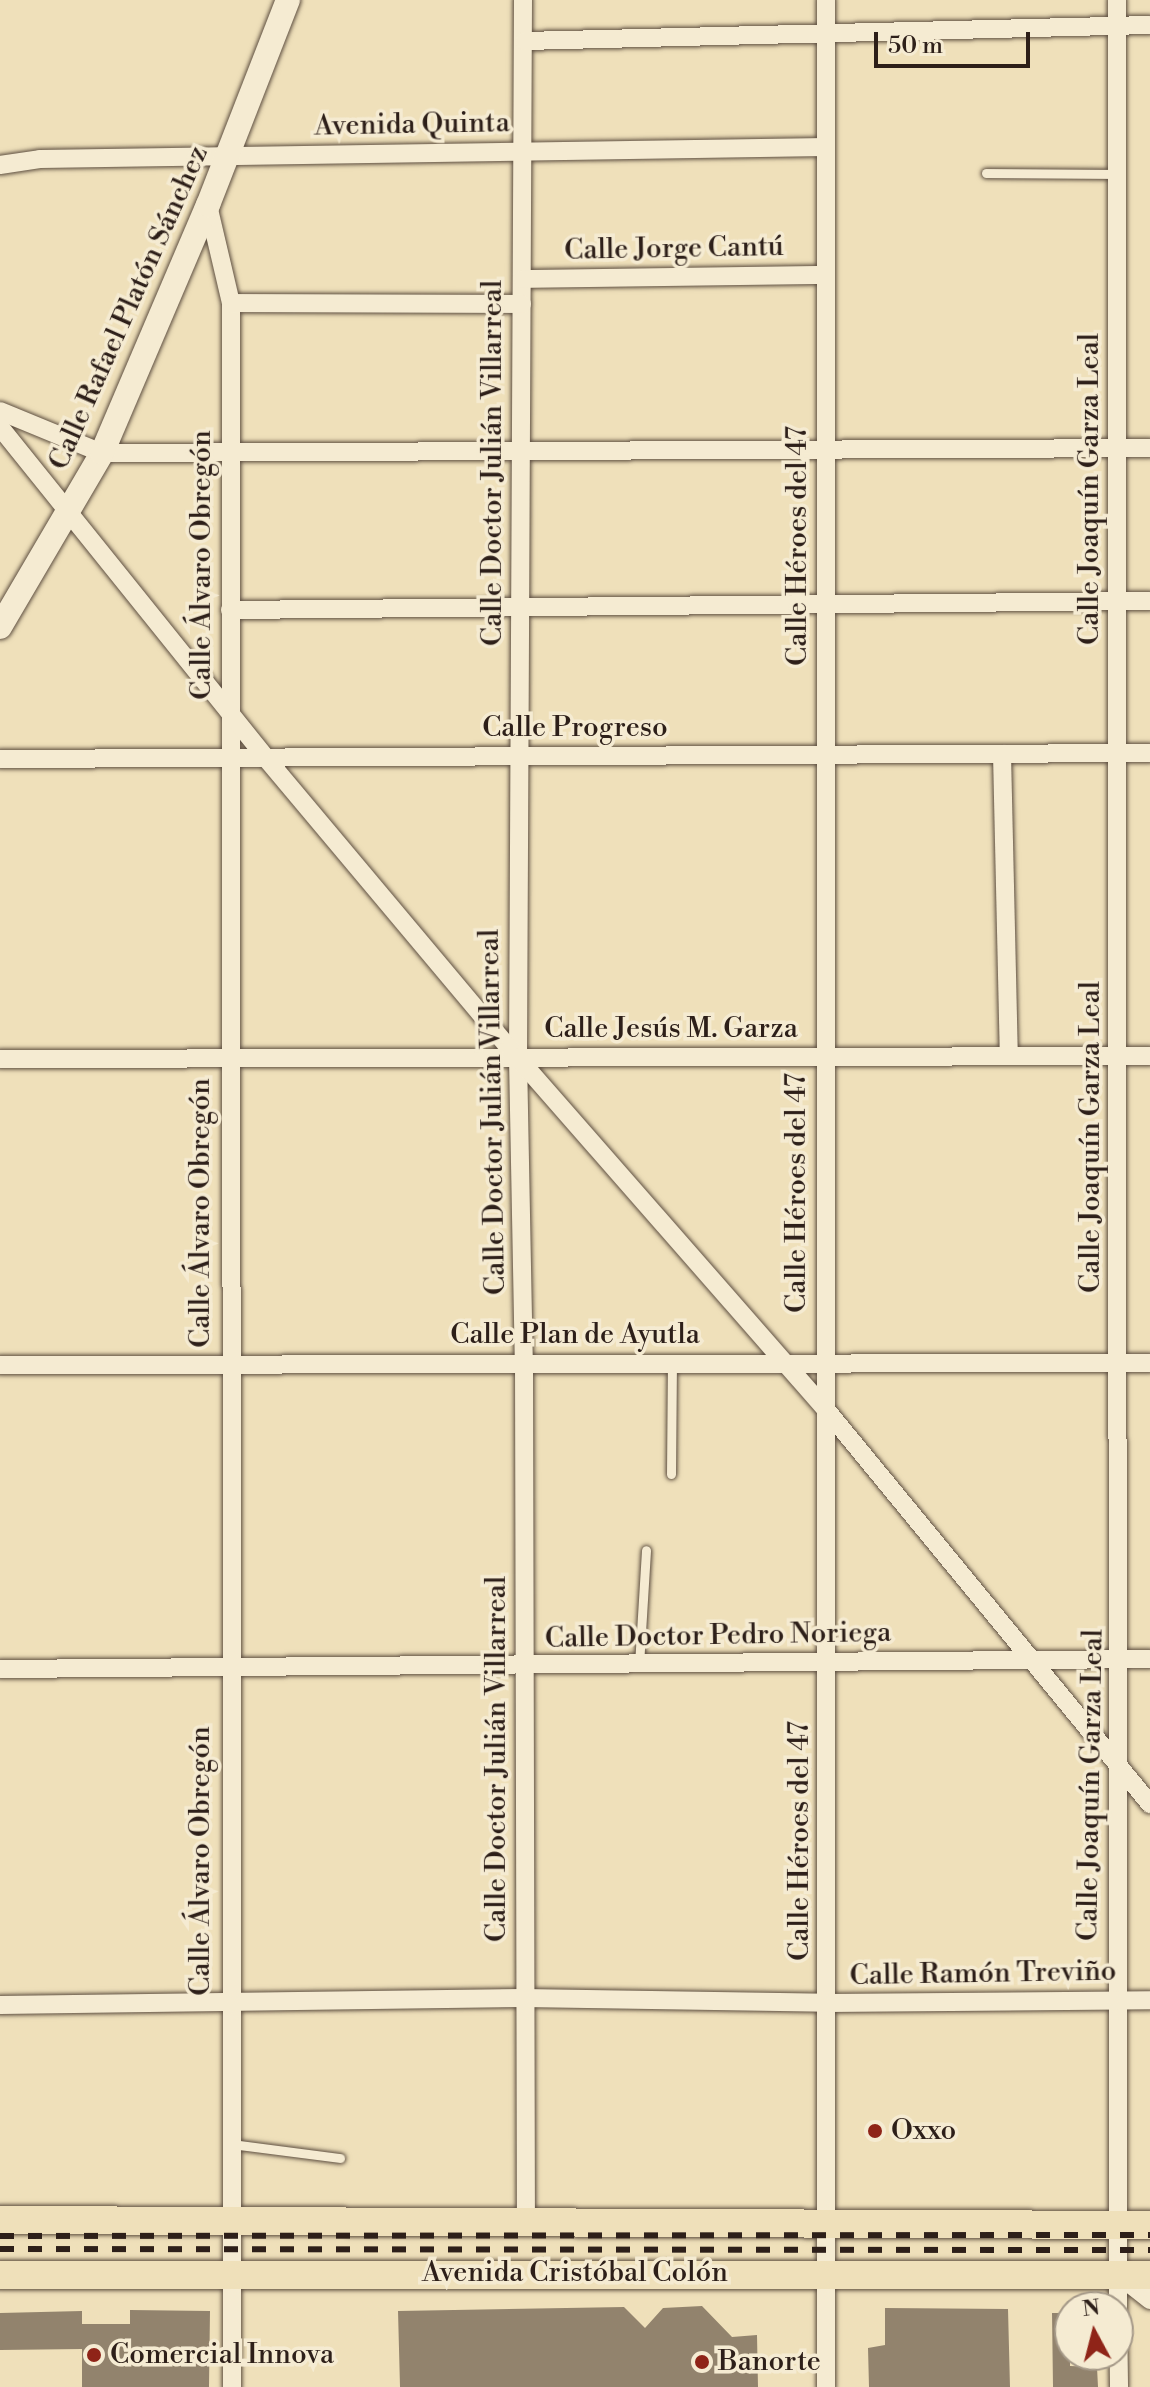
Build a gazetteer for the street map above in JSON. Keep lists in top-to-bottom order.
{
  "streets": {
    "main road": ["Avenida Cristóbal Colón"],
    "street": [
      "Avenida Quinta",
      "Calle Jorge Cantú",
      "Calle Rafael Platón Sánchez",
      "Calle Doctor Julián Villarreal",
      "Calle Joaquín Garza Leal",
      "Calle Héroes del 47",
      "Calle Álvaro Obregón",
      "Calle Progreso",
      "Calle Jesús M. Garza",
      "Calle Plan de Ayutla",
      "Calle Doctor Pedro Noriega",
      "Calle Ramón Treviño"
    ]
  },
  "crossings": [
    ["Avenida Quinta", "Calle Rafael Platón Sánchez"],
    ["Avenida Quinta", "Calle Doctor Julián Villarreal"],
    ["Avenida Quinta", "Calle Héroes del 47"],
    ["Calle Jorge Cantú", "Calle Doctor Julián Villarreal"],
    ["Calle Jorge Cantú", "Calle Héroes del 47"],
    ["Calle Rafael Platón Sánchez", "Calle Álvaro Obregón"],
    ["Calle Doctor Julián Villarreal", "Calle Progreso"],
    ["Calle Doctor Julián Villarreal", "Calle Jesús M. Garza"],
    ["Calle Doctor Julián Villarreal", "Calle Plan de Ayutla"],
    ["Calle Doctor Julián Villarreal", "Calle Doctor Pedro Noriega"],
    ["Calle Doctor Julián Villarreal", "Calle Ramón Treviño"],
    ["Calle Doctor Julián Villarreal", "Avenida Cristóbal Colón"],
    ["Calle Joaquín Garza Leal", "Calle Progreso"],
    ["Calle Joaquín Garza Leal", "Calle Jesús M. Garza"],
    ["Calle Joaquín Garza Leal", "Calle Plan de Ayutla"],
    ["Calle Joaquín Garza Leal", "Calle Doctor Pedro Noriega"],
    ["Calle Joaquín Garza Leal", "Calle Ramón Treviño"],
    ["Calle Joaquín Garza Leal", "Avenida Cristóbal Colón"],
    ["Calle Héroes del 47", "Calle Progreso"],
    ["Calle Héroes del 47", "Calle Jesús M. Garza"],
    ["Calle Héroes del 47", "Calle Plan de Ayutla"],
    ["Calle Héroes del 47", "Calle Doctor Pedro Noriega"],
    ["Calle Héroes del 47", "Calle Ramón Treviño"],
    ["Calle Héroes del 47", "Avenida Cristóbal Colón"],
    ["Calle Álvaro Obregón", "Calle Progreso"],
    ["Calle Álvaro Obregón", "Calle Jesús M. Garza"],
    ["Calle Álvaro Obregón", "Calle Plan de Ayutla"],
    ["Calle Álvaro Obregón", "Calle Doctor Pedro Noriega"],
    ["Calle Álvaro Obregón", "Calle Ramón Treviño"],
    ["Calle Álvaro Obregón", "Avenida Cristóbal Colón"]
  ],
  "places": ["Oxxo", "Comercial Innova", "Banorte"],
  "scale_bar": "50 m",
  "north": "top"
}
